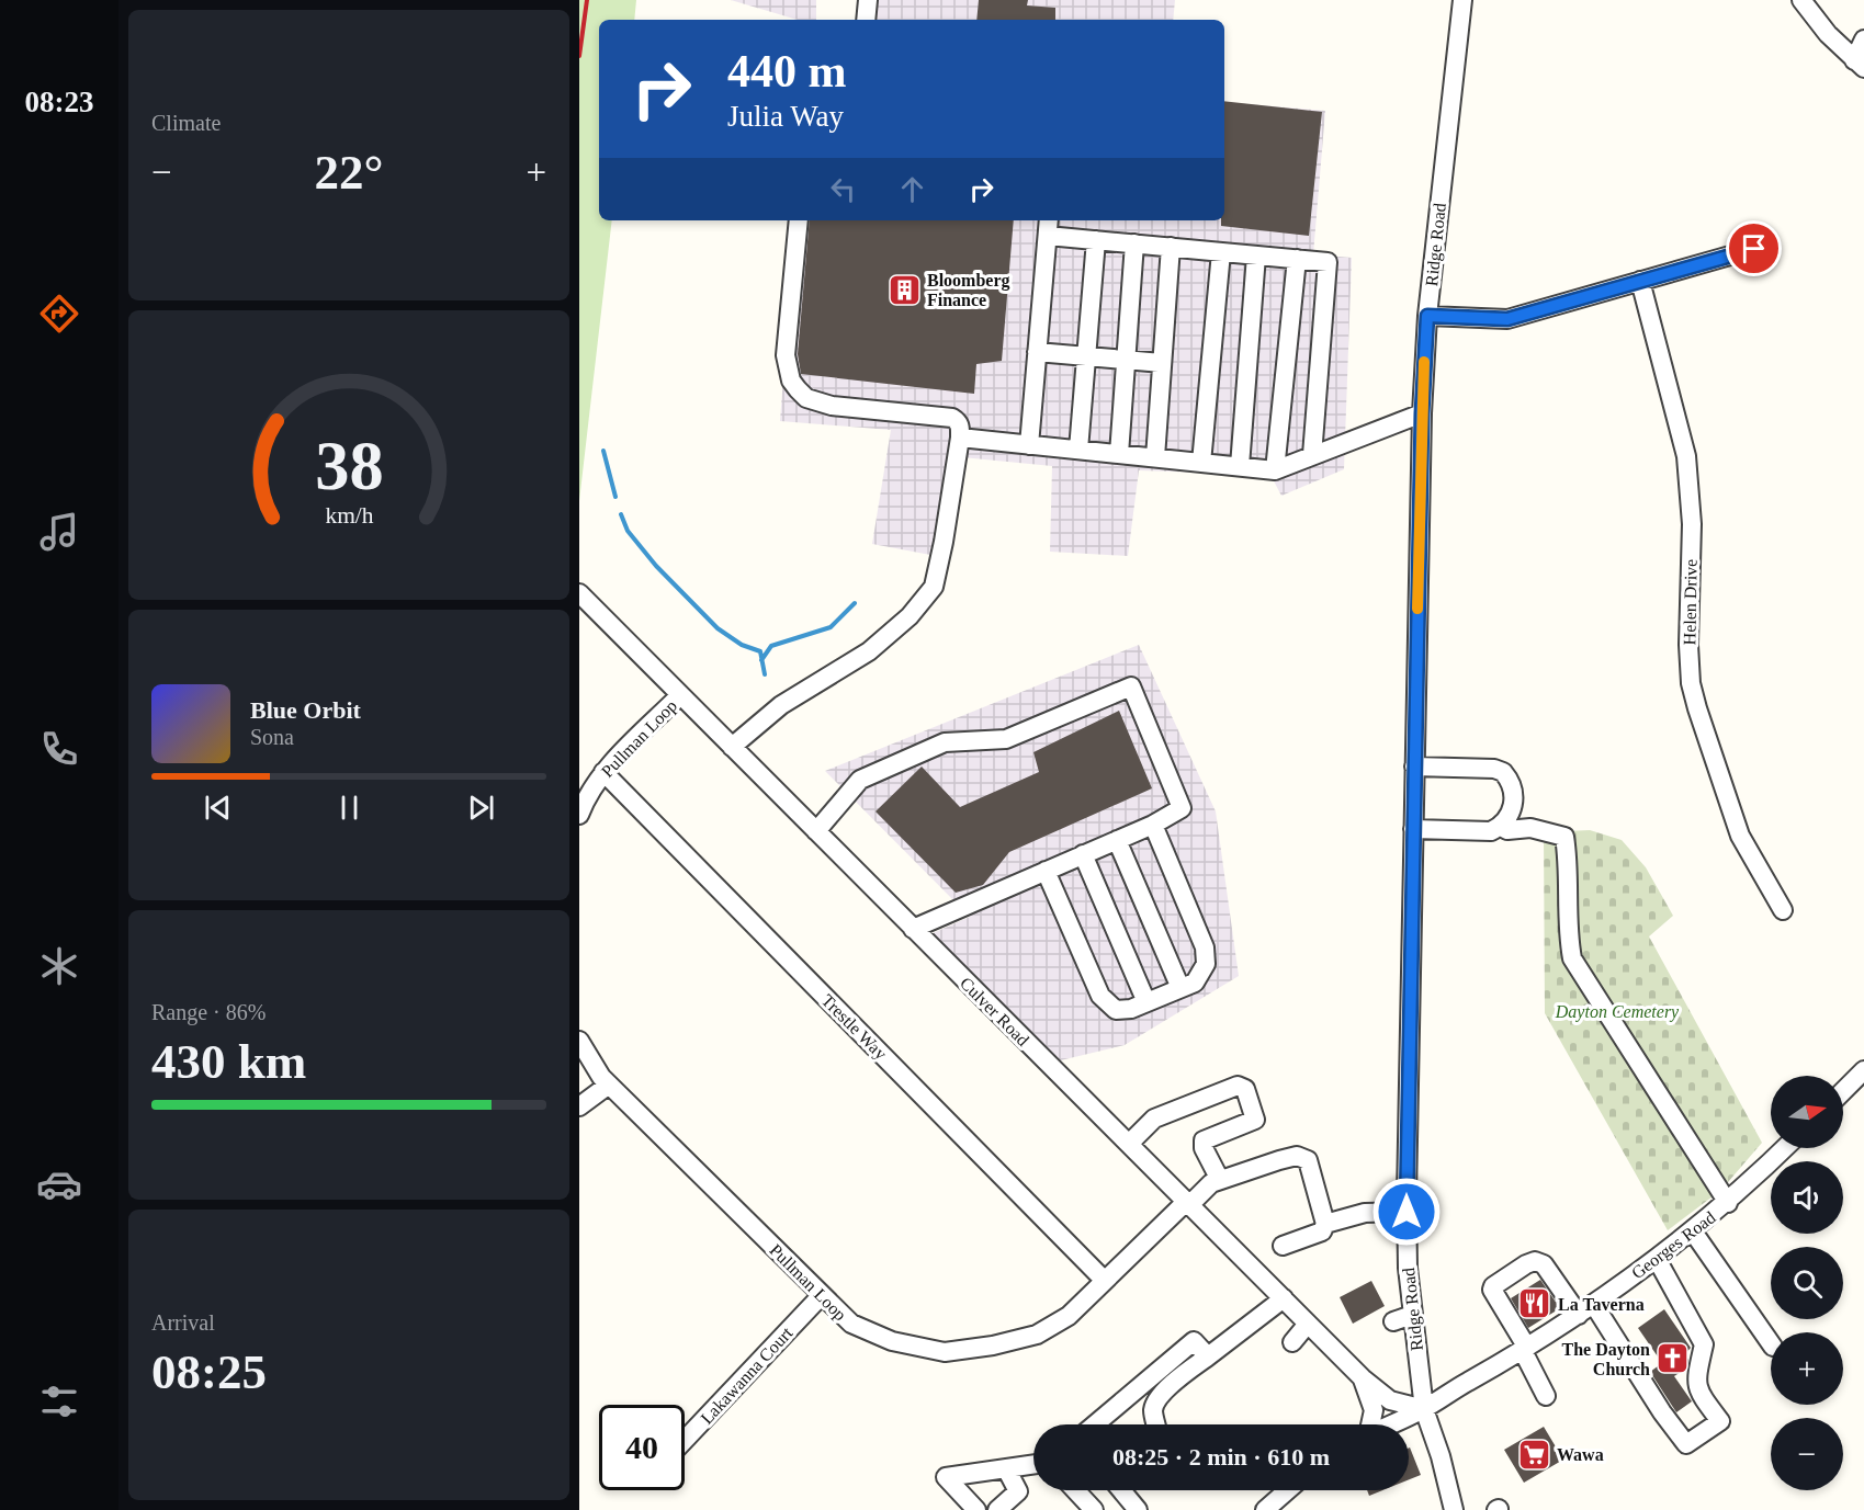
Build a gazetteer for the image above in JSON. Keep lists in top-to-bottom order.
{
  "streets": {
    "street": [
      "Ridge Road",
      "Helen Drive",
      "Pullman Loop",
      "Culver Road",
      "Trestle Way",
      "Georges Road",
      "Lakawanna Court"
    ]
  },
  "crossings": [
    ["Ridge Road", "Culver Road"],
    ["Ridge Road", "Georges Road"],
    ["Pullman Loop", "Culver Road"],
    ["Pullman Loop", "Trestle Way"],
    ["Pullman Loop", "Lakawanna Court"],
    ["Culver Road", "Georges Road"]
  ],
  "parks": ["Dayton Cemetery"],
  "places": {
    "building": ["Bloomberg Finance"],
    "restaurant": ["La Taverna"],
    "church": ["The Dayton Church"],
    "supermarket": ["Wawa"]
  },
  "north": "right",
  "page": {
    "tabs": "08:23",
    "tile": [
      "Climate",
      ["Range · 86%", "430 km"],
      ["Arrival", "08:25"]
    ],
    "turn": ["440 m", "Julia Way"],
    "heat": ["−", "22°", "+"],
    "song": ["Blue Orbit", "Sona"],
    "map_buttons": ["+", "−"],
    "limit": "40",
    "trip": "08:25 · 2 min · 610 m",
    "gauge": ["38", "km/h"]
  }
}
